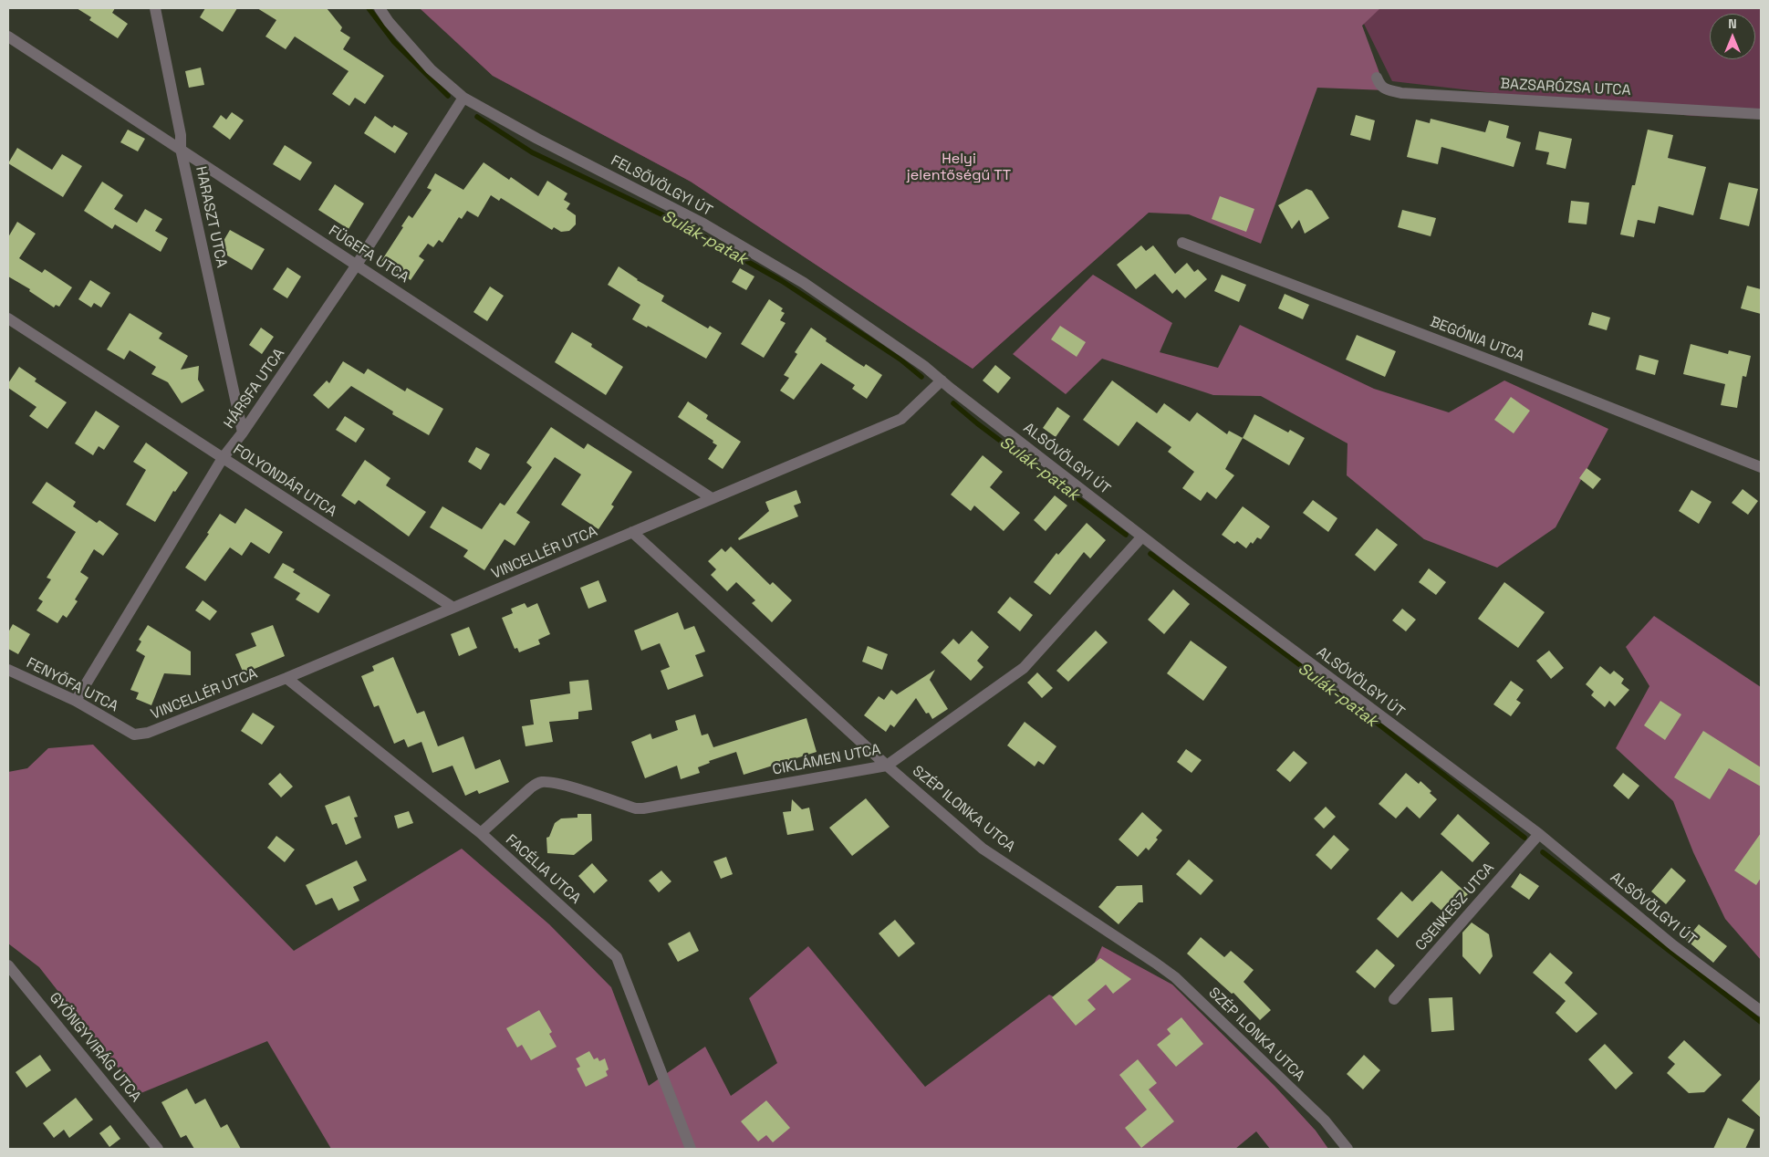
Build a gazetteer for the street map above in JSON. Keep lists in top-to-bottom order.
{
  "streets": {
    "street": [
      "BAZSARÓZSA UTCA",
      "FELSŐVÖLGYI ÚT",
      "HARASZT UTCA",
      "FÜGEFA UTCA",
      "BEGÓNIA UTCA",
      "HÁRSFA UTCA",
      "ALSÓVÖLGYI ÚT",
      "FOLYONDÁR UTCA",
      "VINCELLÉR UTCA",
      "FENYŐFA UTCA",
      "CIKLÁMEN UTCA",
      "SZÉP ILONKA UTCA",
      "FACÉLIA UTCA",
      "CSENKESZ UTCA",
      "GYÖNGYVIRÁG UTCA"
    ]
  },
  "crossings": [
    ["FELSŐVÖLGYI ÚT", "HÁRSFA UTCA"],
    ["FELSŐVÖLGYI ÚT", "ALSÓVÖLGYI ÚT"],
    ["FELSŐVÖLGYI ÚT", "VINCELLÉR UTCA"],
    ["HARASZT UTCA", "FÜGEFA UTCA"],
    ["HARASZT UTCA", "HÁRSFA UTCA"],
    ["FÜGEFA UTCA", "HÁRSFA UTCA"],
    ["FÜGEFA UTCA", "VINCELLÉR UTCA"],
    ["HÁRSFA UTCA", "FOLYONDÁR UTCA"],
    ["HÁRSFA UTCA", "FENYŐFA UTCA"],
    ["ALSÓVÖLGYI ÚT", "VINCELLÉR UTCA"],
    ["ALSÓVÖLGYI ÚT", "CIKLÁMEN UTCA"],
    ["ALSÓVÖLGYI ÚT", "CSENKESZ UTCA"],
    ["FOLYONDÁR UTCA", "VINCELLÉR UTCA"],
    ["VINCELLÉR UTCA", "FENYŐFA UTCA"],
    ["VINCELLÉR UTCA", "SZÉP ILONKA UTCA"],
    ["VINCELLÉR UTCA", "FACÉLIA UTCA"],
    ["CIKLÁMEN UTCA", "SZÉP ILONKA UTCA"],
    ["CIKLÁMEN UTCA", "FACÉLIA UTCA"]
  ],
  "water": ["Sulák-patak"],
  "parks": ["Helyi jelentőségű TT"],
  "north": "top"
}
